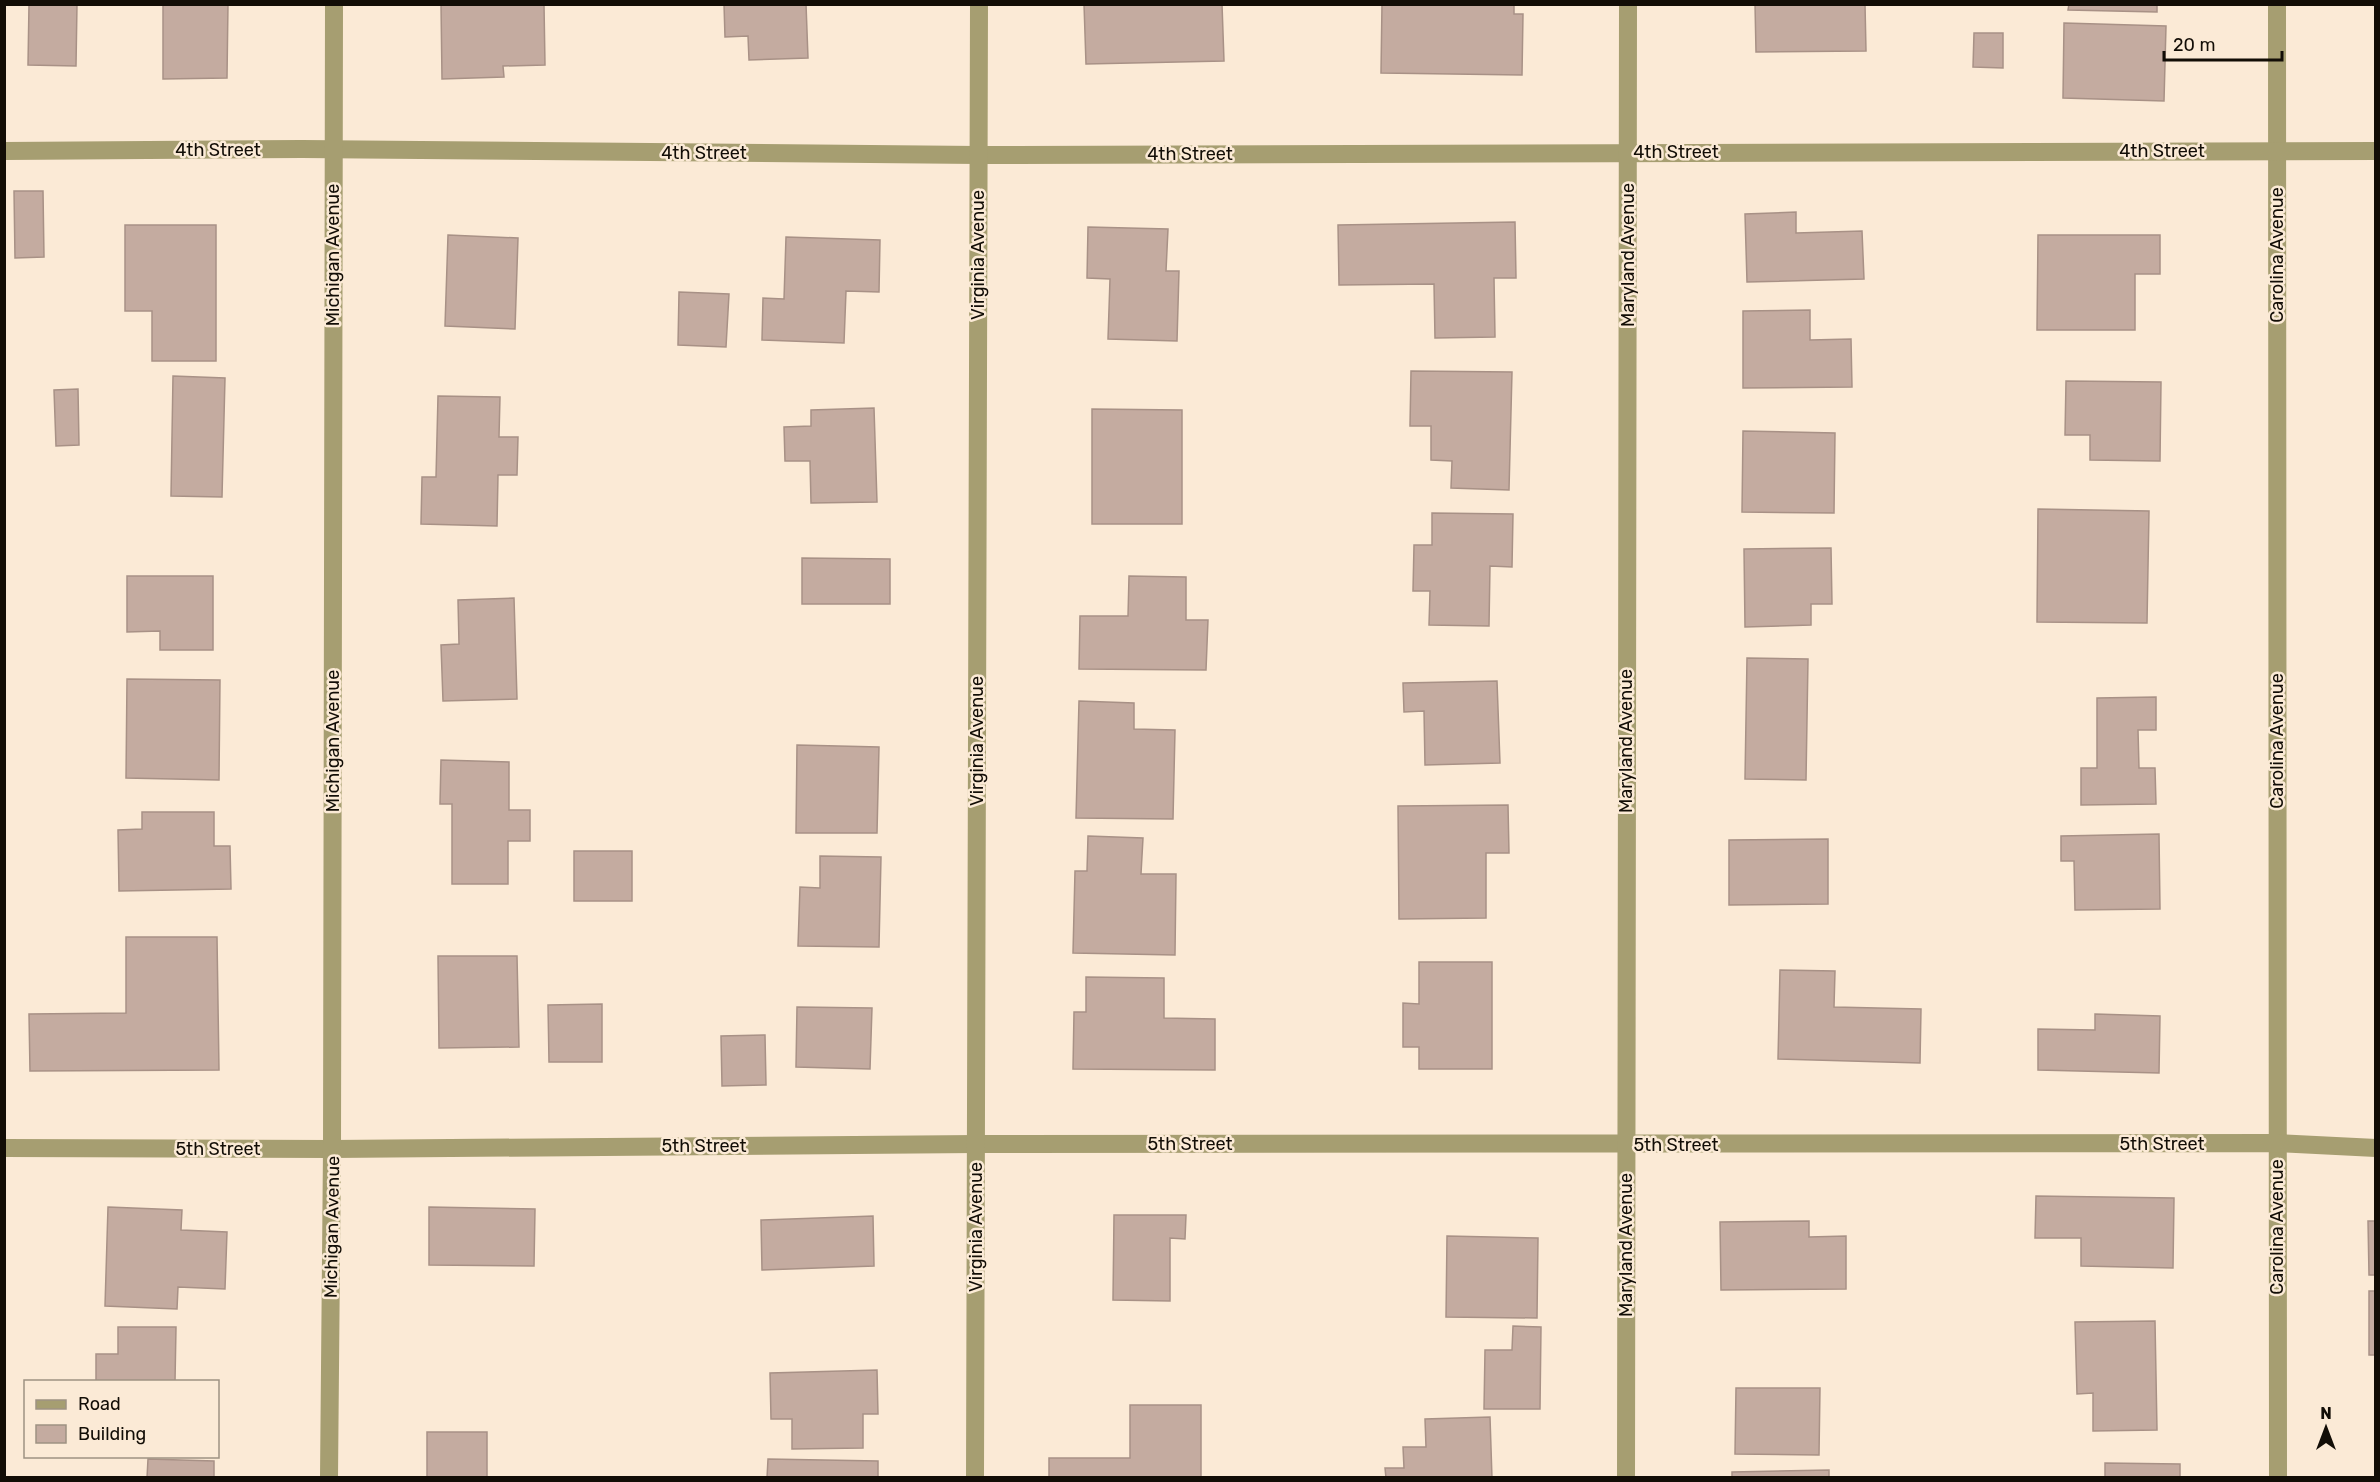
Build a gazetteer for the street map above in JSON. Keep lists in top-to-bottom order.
{
  "streets": {
    "street": [
      "4th Street",
      "Michigan Avenue",
      "Virginia Avenue",
      "Maryland Avenue",
      "Carolina Avenue",
      "5th Street"
    ]
  },
  "crossings": [
    ["4th Street", "Michigan Avenue"],
    ["4th Street", "Virginia Avenue"],
    ["4th Street", "Maryland Avenue"],
    ["4th Street", "Carolina Avenue"],
    ["Michigan Avenue", "5th Street"],
    ["Virginia Avenue", "5th Street"],
    ["Maryland Avenue", "5th Street"],
    ["Carolina Avenue", "5th Street"]
  ],
  "legend": ["Road", "Building"],
  "scale_bar": "20 m",
  "north": "top"
}
